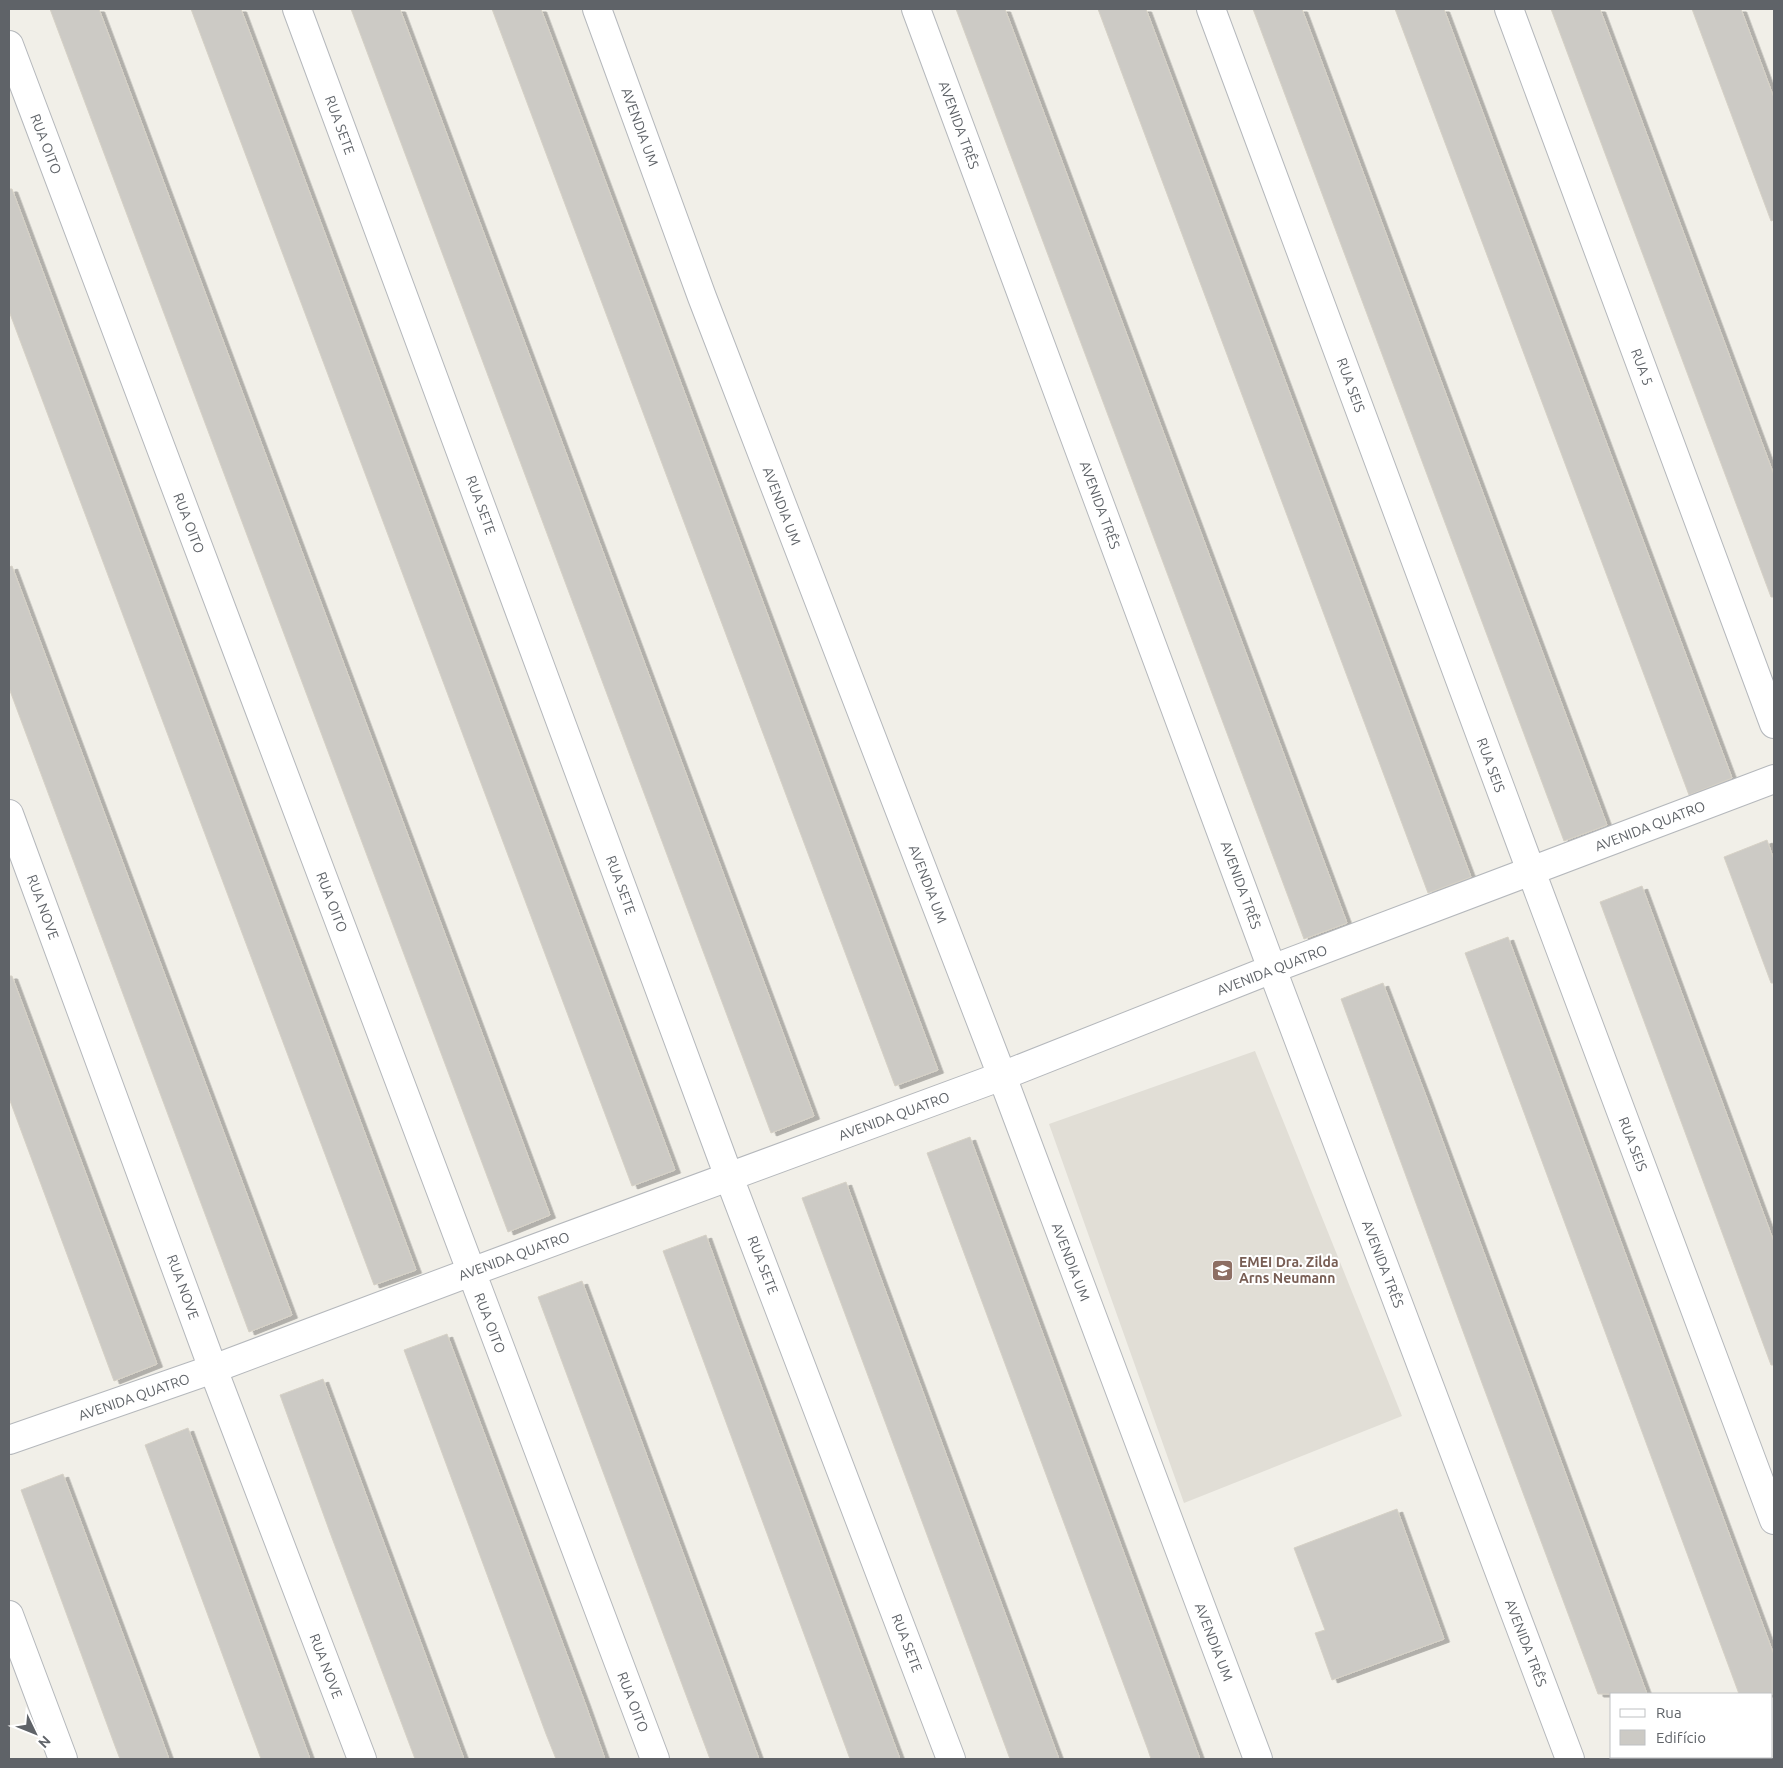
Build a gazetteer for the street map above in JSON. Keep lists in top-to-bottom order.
{
  "streets": {
    "street": [
      "RUA SETE",
      "AVENIDA TRÊS",
      "AVENDIA UM",
      "RUA OITO",
      "RUA 5",
      "RUA SEIS",
      "AVENIDA QUATRO",
      "RUA NOVE"
    ]
  },
  "crossings": [
    ["RUA SETE", "AVENIDA QUATRO"],
    ["AVENIDA TRÊS", "AVENIDA QUATRO"],
    ["AVENDIA UM", "AVENIDA QUATRO"],
    ["RUA OITO", "AVENIDA QUATRO"],
    ["RUA SEIS", "AVENIDA QUATRO"],
    ["AVENIDA QUATRO", "RUA NOVE"]
  ],
  "places": {
    "school or university": ["EMEI Dra. Zilda Arns Neumann"]
  },
  "legend": ["Rua", "Edifício"],
  "north": "bottom right"
}
